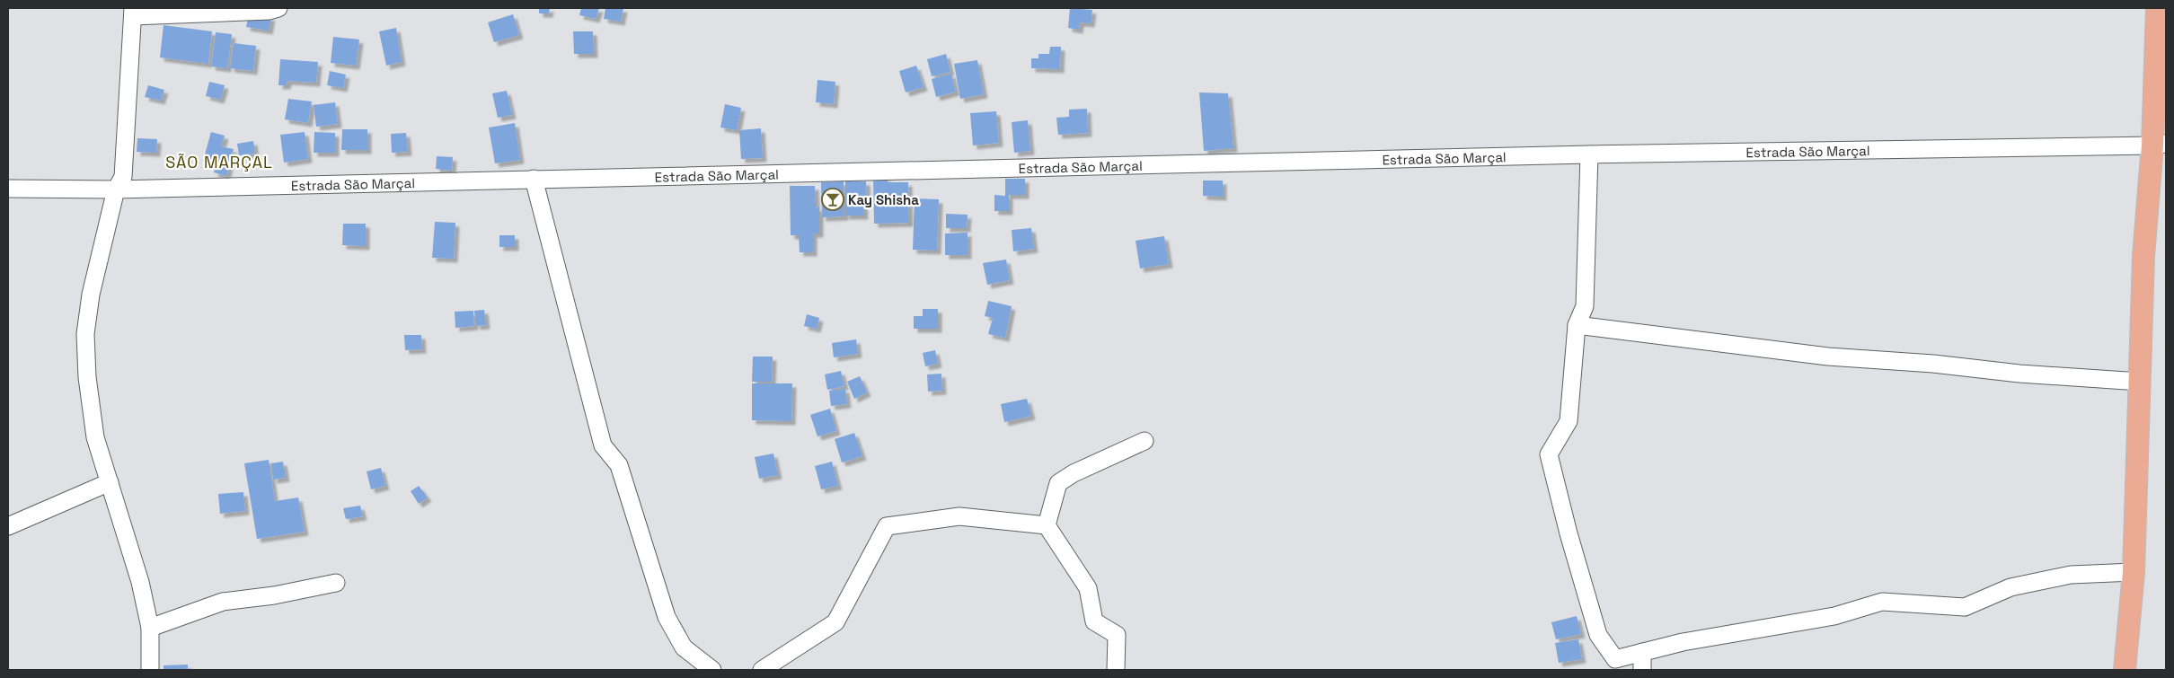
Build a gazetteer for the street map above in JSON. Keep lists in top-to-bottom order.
{
  "streets": {
    "street": ["Estrada São Marçal"]
  },
  "districts": ["SÃO MARÇAL"],
  "places": {
    "bar": ["Kay Shisha"]
  }
}
